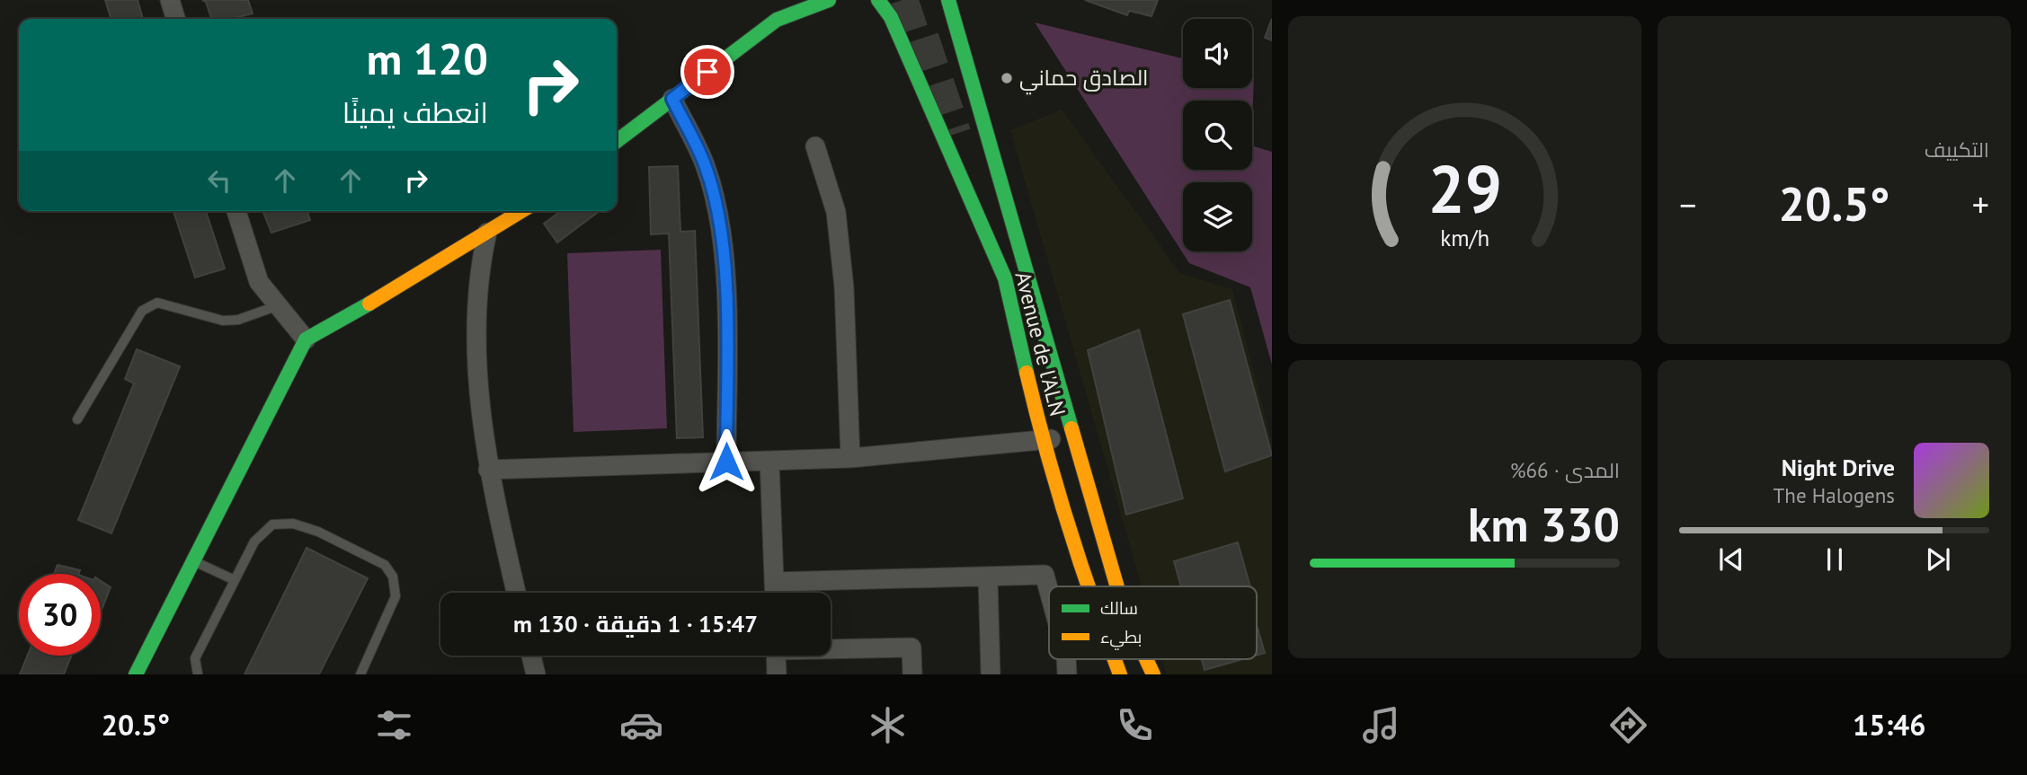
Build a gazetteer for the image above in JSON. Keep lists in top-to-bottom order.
{
  "streets": {
    "main road": ["Avenue de l'ALN"]
  },
  "places": ["الصادق حماني"],
  "legend": ["سالك", "بطيء"],
  "page": {
    "tile": [
      "التكييف",
      ["المدى · 66%", "330 km"]
    ],
    "turn": ["120 m", "انعطف يمينًا"],
    "heat": ["−", "20.5°", "+"],
    "song": ["Night Drive", "The Halogens"],
    "limit": "30",
    "trip": "15:47 · 1 دقيقة · 130 m",
    "tabs": ["15:46", "20.5°"],
    "gauge": ["29", "km/h"]
  }
}
